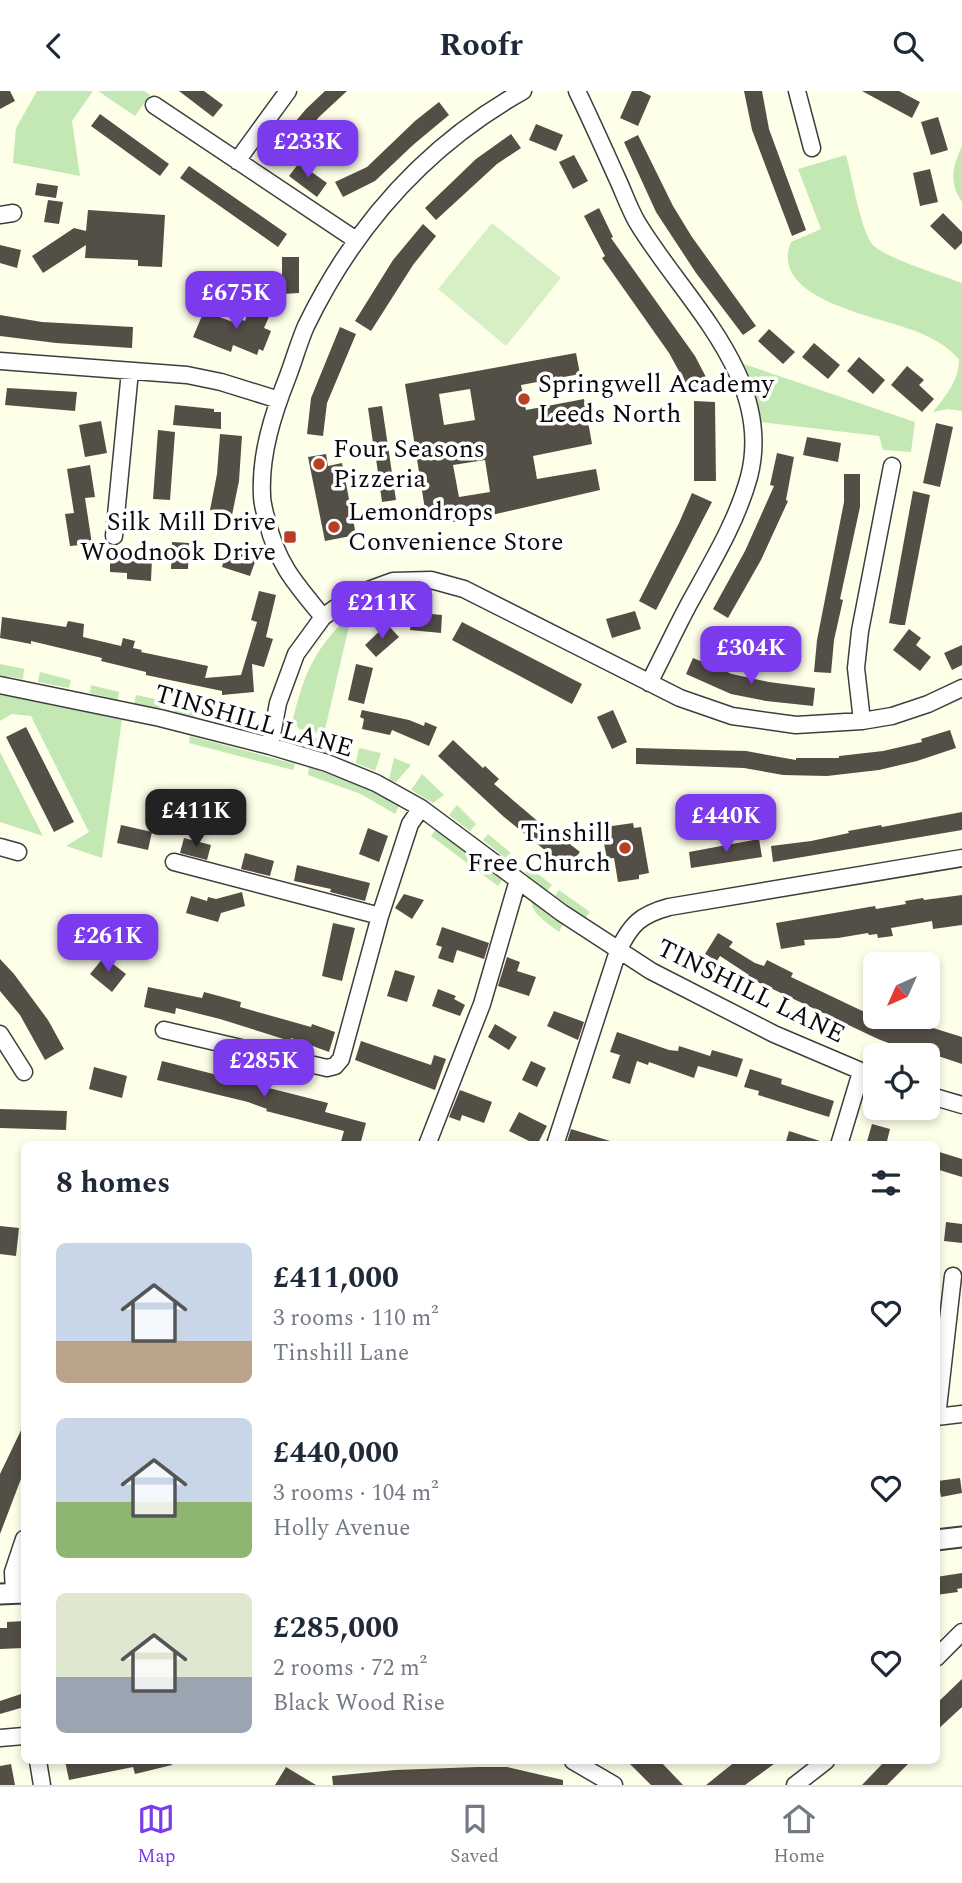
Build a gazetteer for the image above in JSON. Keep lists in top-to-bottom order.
{
  "streets": {
    "street": ["TINSHILL LANE"]
  },
  "places": {
    "other": [
      "Springwell Academy Leeds North",
      "Four Seasons Pizzeria",
      "Lemondrops Convenience Store",
      "Tinshill Free Church"
    ],
    "transit": ["Silk Mill Drive Woodnook Drive"]
  },
  "north": "bottom left",
  "page": {
    "header": "Roofr",
    "price": [
      "£233K",
      "£675K",
      "£211K",
      "£304K",
      "£411K",
      "£440K",
      "£261K",
      "£285K"
    ],
    "heading": "8 homes",
    "list": [
      {
        "name": "£411,000",
        "note": "3 rooms · 110 m² · Tinshill Lane"
      },
      {
        "name": "£440,000",
        "note": "3 rooms · 104 m² · Holly Avenue"
      },
      {
        "name": "£285,000",
        "note": "2 rooms · 72 m² · Black Wood Rise"
      }
    ],
    "tabs": ["Map", "Saved", "Home"]
  }
}
